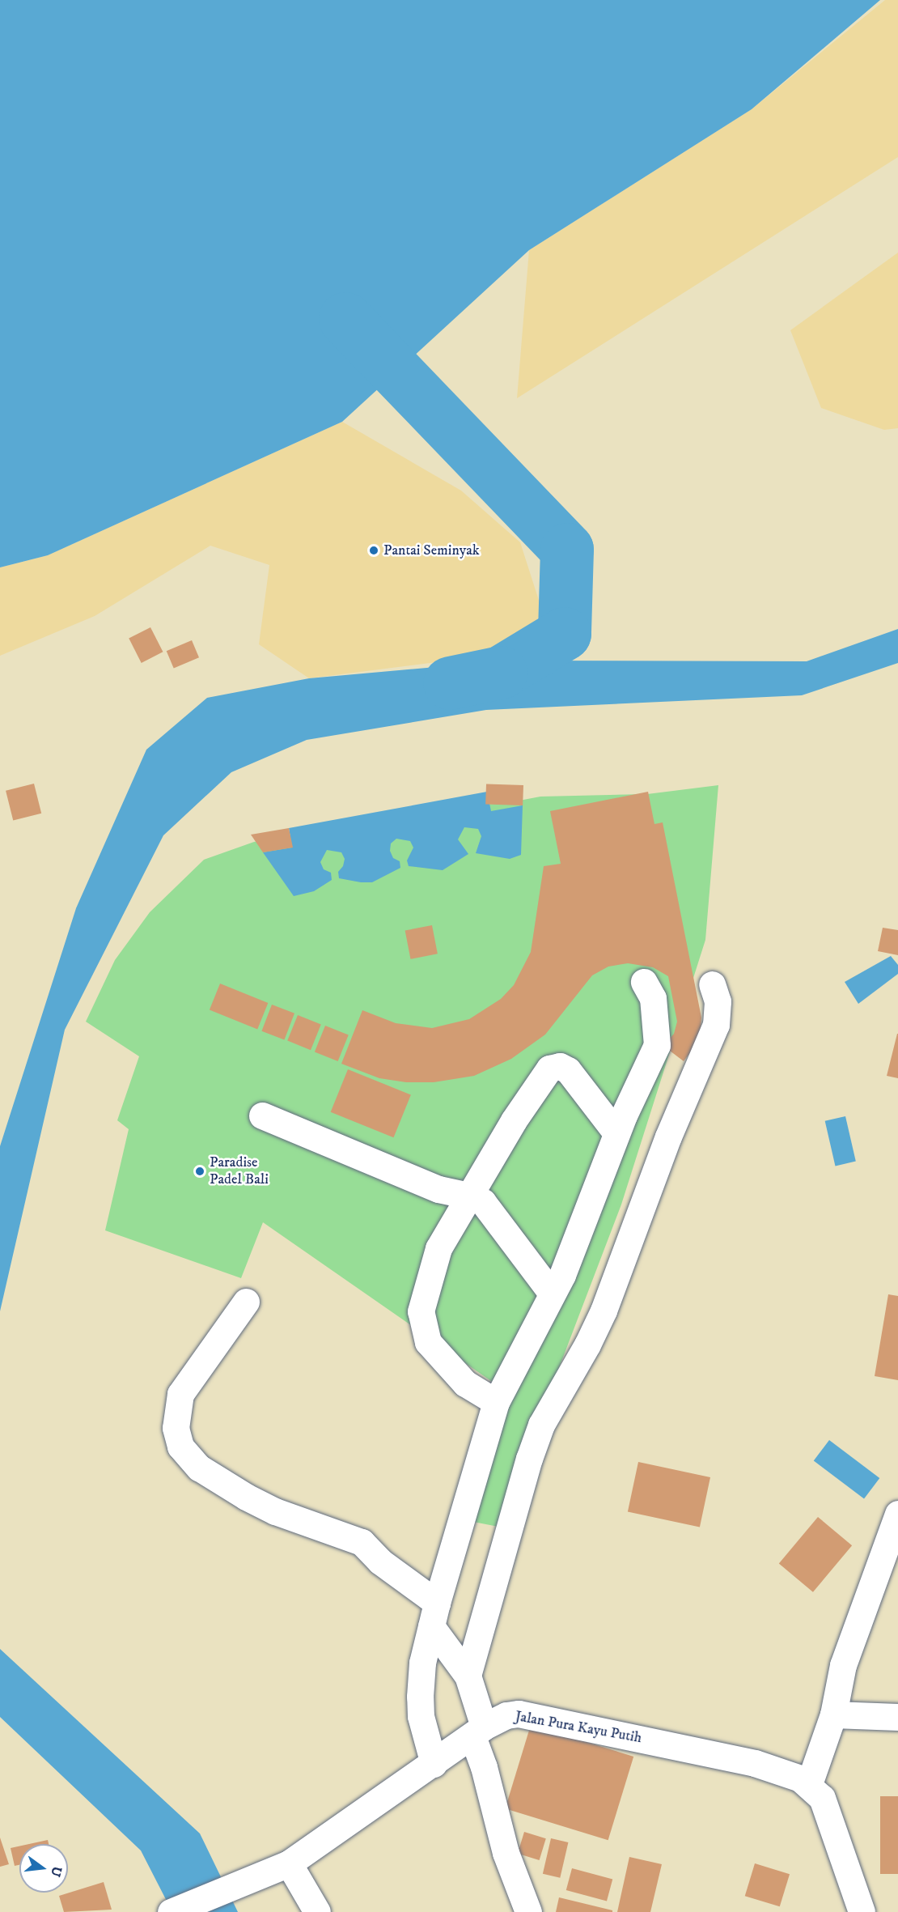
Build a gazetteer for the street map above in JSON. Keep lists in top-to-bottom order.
{
  "streets": {
    "street": ["Jalan Pura Kayu Putih"]
  },
  "places": ["Pantai Seminyak", "Paradise Padel Bali"],
  "north": "right"
}
